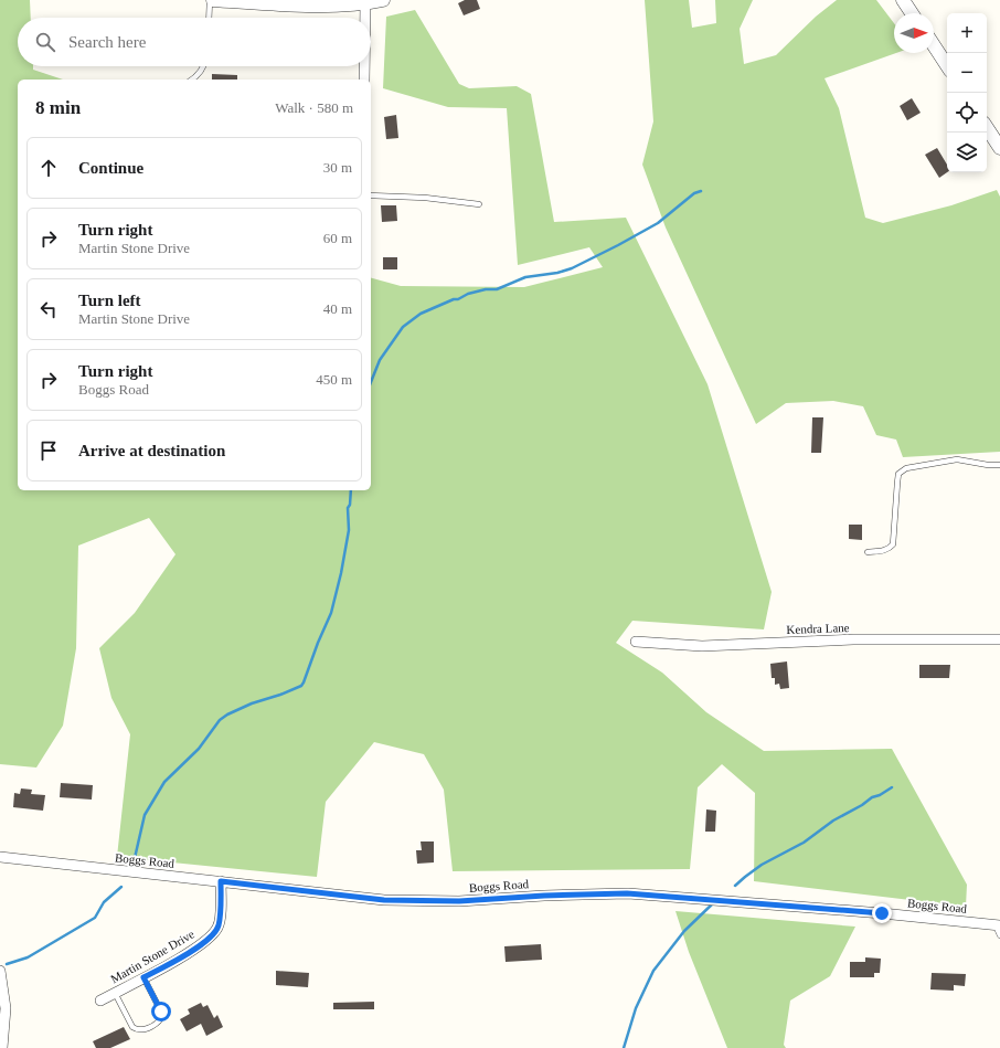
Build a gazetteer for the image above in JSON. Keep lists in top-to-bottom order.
{
  "streets": {
    "street": ["Kendra Lane", "Boggs Road", "Martin Stone Drive"]
  },
  "crossings": [
    ["Boggs Road", "Martin Stone Drive"]
  ],
  "north": "right",
  "page": {
    "map_buttons": ["+", "−"],
    "search": "Search here",
    "heading": ["8 min", "Walk · 580 m"],
    "list": [
      ["Continue", "30 m"],
      ["Turn right", "Martin Stone Drive", "60 m"],
      ["Turn left", "Martin Stone Drive", "40 m"],
      ["Turn right", "Boggs Road", "450 m"],
      "Arrive at destination"
    ]
  }
}
